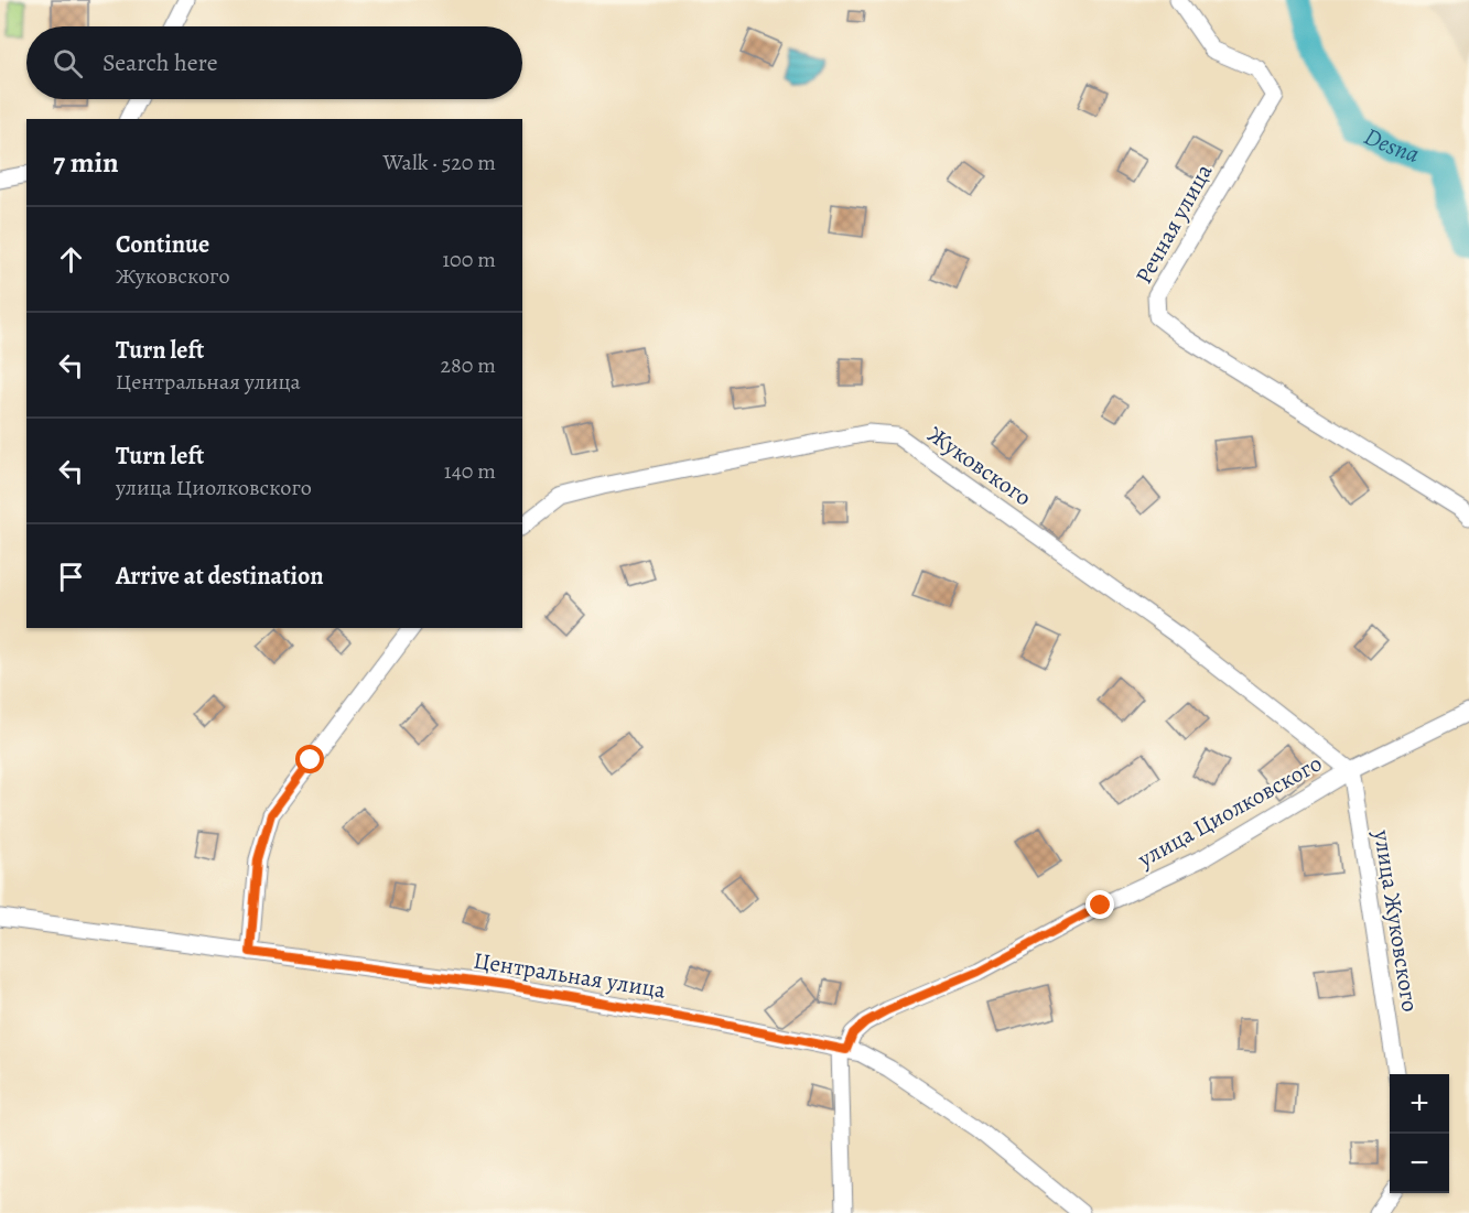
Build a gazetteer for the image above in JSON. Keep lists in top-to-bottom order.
{
  "streets": {
    "street": [
      "Речная улица",
      "Жуковского",
      "улица Циолковского",
      "улица Жуковского",
      "Центральная улица"
    ]
  },
  "crossings": [
    ["Жуковского", "улица Циолковского"],
    ["Жуковского", "улица Жуковского"],
    ["улица Циолковского", "улица Жуковского"],
    ["улица Циолковского", "Центральная улица"]
  ],
  "water": ["Desna"],
  "page": {
    "search": "Search here",
    "heading": ["7 min", "Walk · 520 m"],
    "list": [
      ["Continue", "Жуковского", "100 m"],
      ["Turn left", "Центральная улица", "280 m"],
      ["Turn left", "улица Циолковского", "140 m"],
      "Arrive at destination"
    ],
    "map_buttons": ["+", "−"]
  }
}
